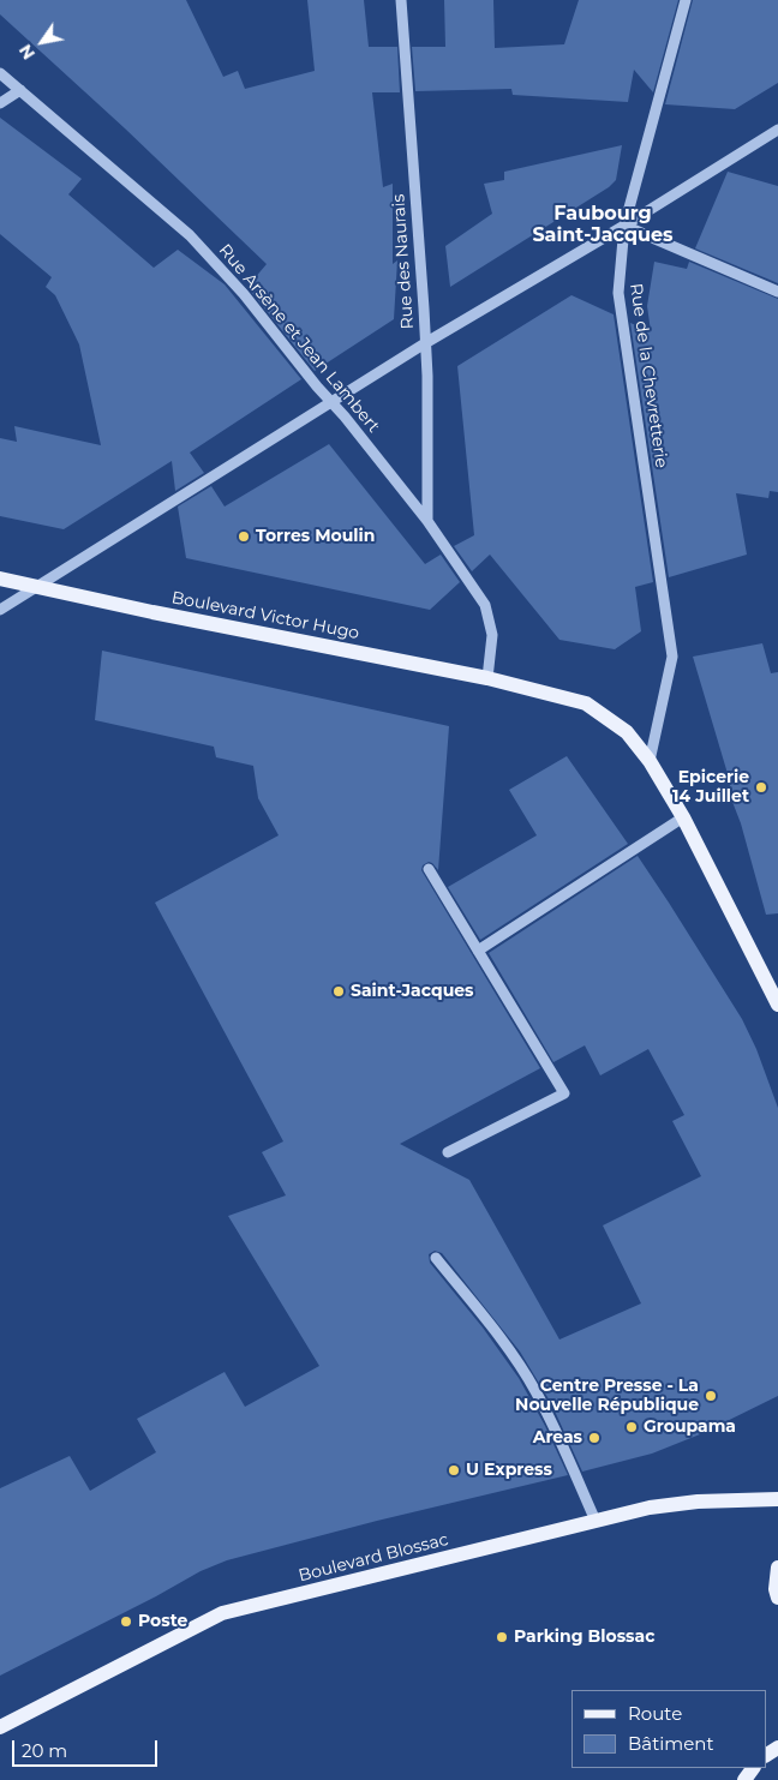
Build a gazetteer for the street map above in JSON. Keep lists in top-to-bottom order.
{
  "streets": {
    "main road": ["Boulevard Victor Hugo", "Boulevard Blossac"],
    "street": ["Rue des Naurais", "Rue Arsène et Jean Lambert", "Rue de la Chevretterie"]
  },
  "crossings": [
    ["Rue des Naurais", "Rue Arsène et Jean Lambert"],
    ["Rue Arsène et Jean Lambert", "Boulevard Victor Hugo"]
  ],
  "districts": ["Faubourg Saint-Jacques"],
  "places": [
    "Torres Moulin",
    "Epicerie 14 Juillet",
    "Saint-Jacques",
    "Centre Presse - La Nouvelle République",
    "Groupama",
    "Areas",
    "U Express",
    "Poste",
    "Parking Blossac"
  ],
  "legend": ["Route", "Bâtiment"],
  "scale_bar": "20 m",
  "north": "bottom left"
}
